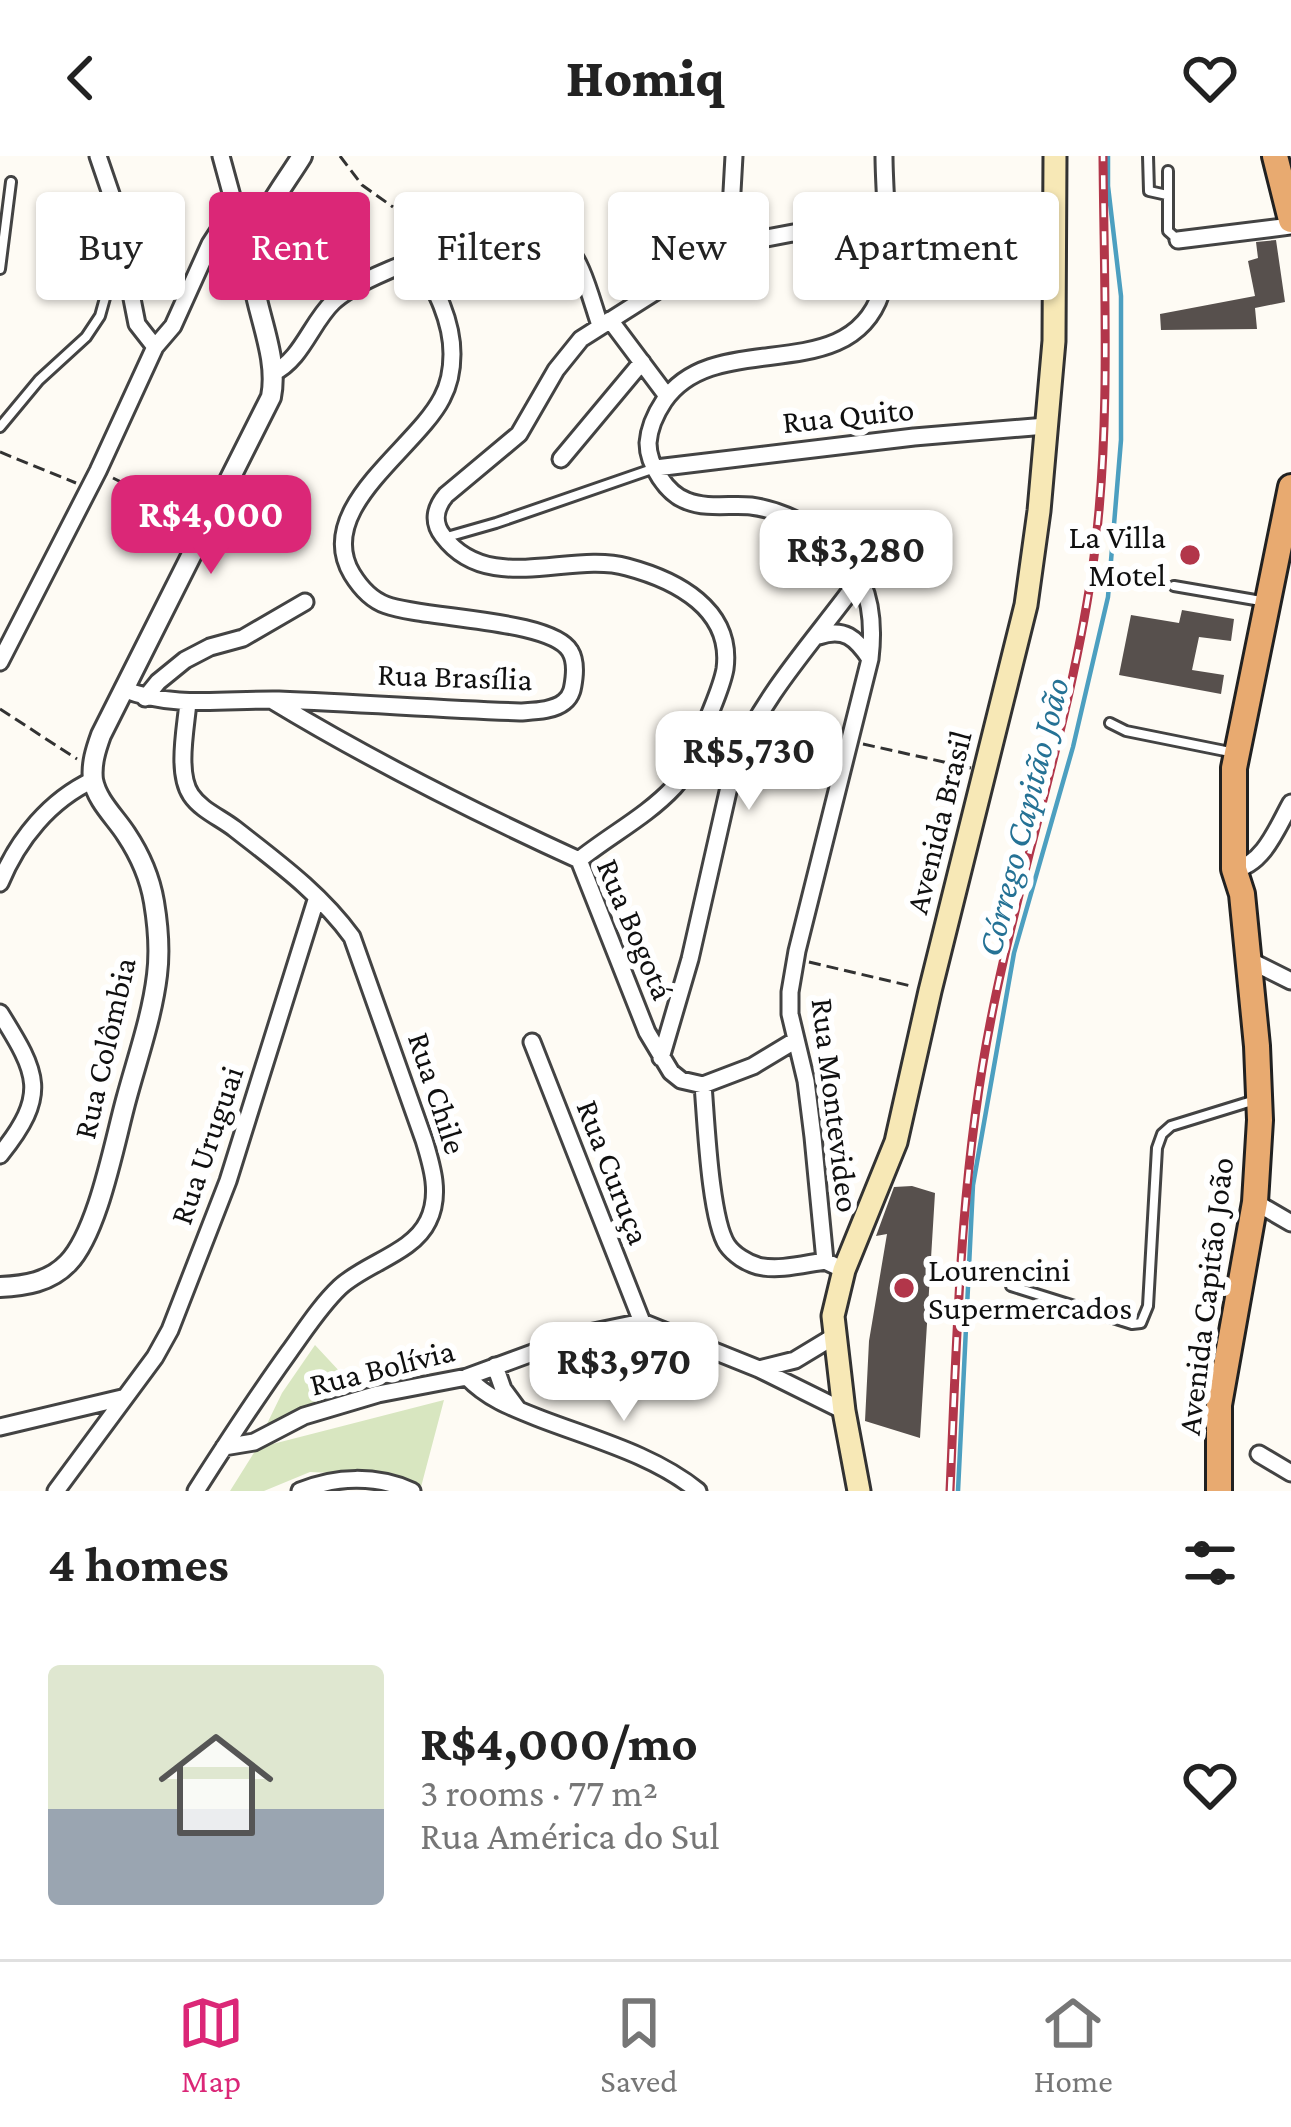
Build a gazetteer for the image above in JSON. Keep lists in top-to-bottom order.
{
  "streets": {
    "highway": ["Avenida Capitão João"],
    "main road": ["Avenida Brasil"],
    "street": [
      "Rua Quito",
      "Rua Brasília",
      "Rua Bogotá",
      "Rua Colômbia",
      "Rua Chile",
      "Rua Montevideo",
      "Rua Uruguai",
      "Rua Curuça",
      "Rua Bolívia"
    ]
  },
  "crossings": [
    ["Rua Quito", "Avenida Brasil"],
    ["Rua Brasília", "Rua Bogotá"],
    ["Rua Brasília", "Rua Chile"],
    ["Avenida Brasil", "Rua Montevideo"],
    ["Rua Chile", "Rua Uruguai"],
    ["Rua Chile", "Rua Bolívia"],
    ["Rua Curuça", "Rua Bolívia"]
  ],
  "water": ["Córrego Capitão João"],
  "places": ["La Villa Motel", "Lourencini Supermercados"],
  "page": {
    "header": "Homiq",
    "chip": [
      "Buy",
      "Rent",
      "Filters",
      "New",
      "Apartment"
    ],
    "price": [
      "R$4,000",
      "R$3,280",
      "R$5,730",
      "R$3,970"
    ],
    "heading": "4 homes",
    "list": [
      {
        "name": "R$4,000/mo",
        "note": "3 rooms · 77 m² · Rua América do Sul"
      }
    ],
    "tabs": ["Map", "Saved", "Home"]
  }
}
